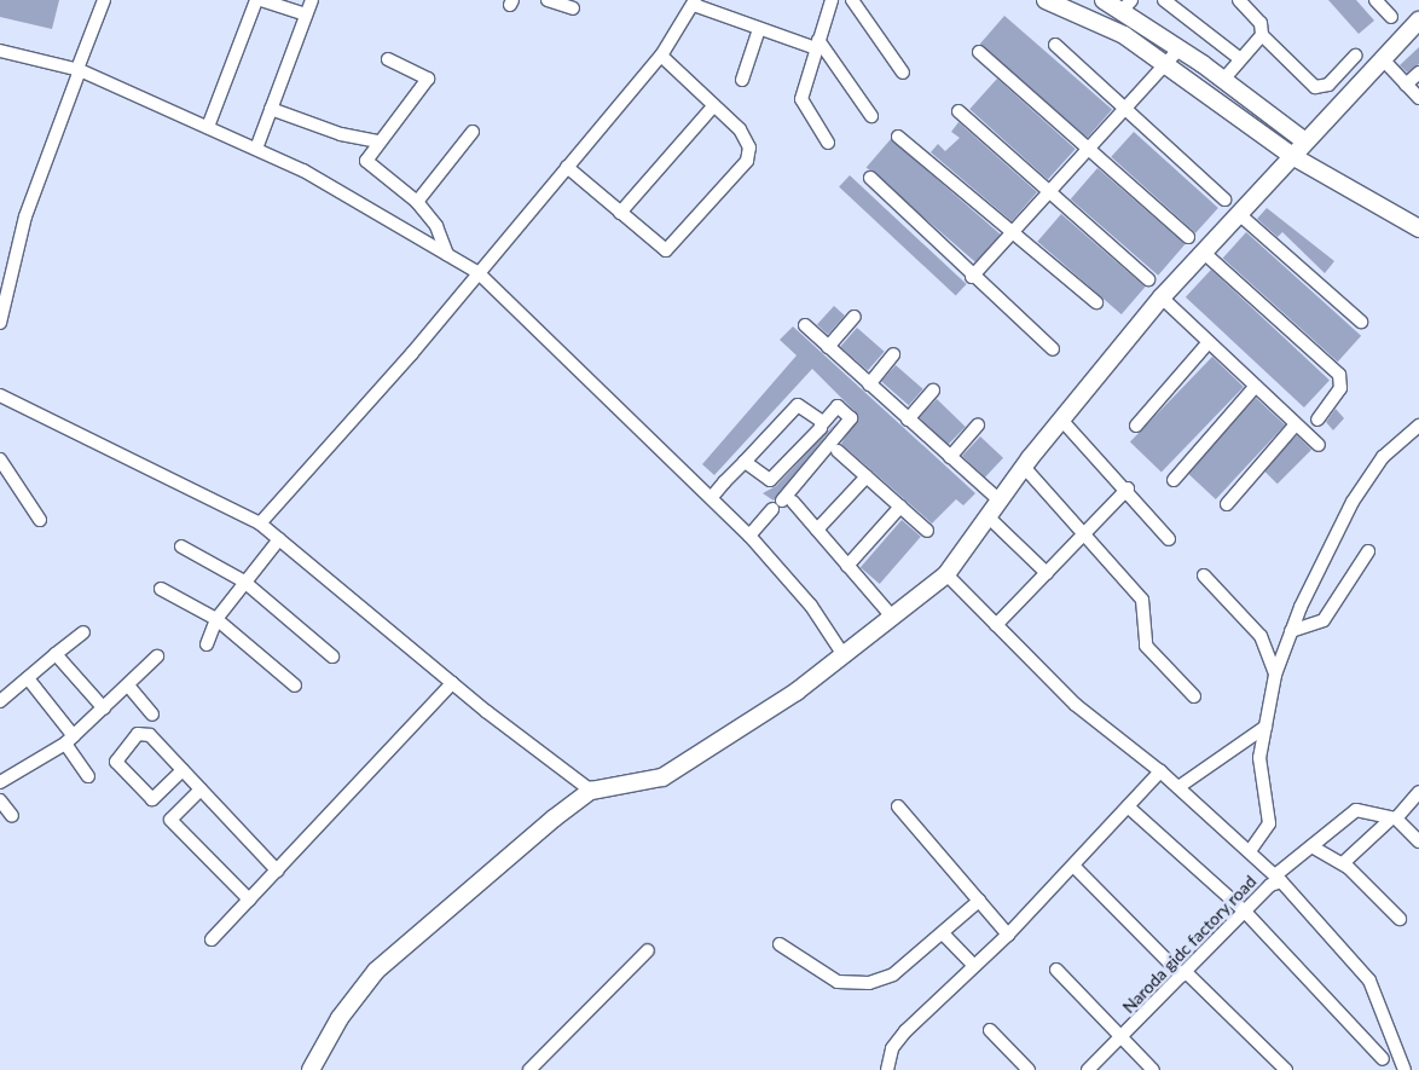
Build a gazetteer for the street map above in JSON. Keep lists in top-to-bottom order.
{
  "streets": {
    "street": ["Naroda gidc factory road"]
  }
}
